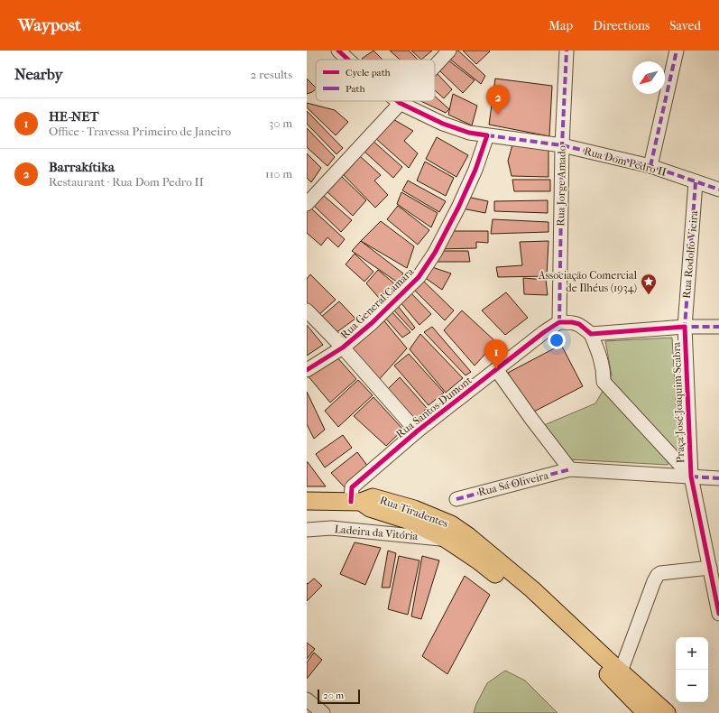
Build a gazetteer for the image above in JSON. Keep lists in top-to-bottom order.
{
  "streets": {
    "main road": ["Rua Tiradentes"],
    "street": [
      "Rua Dom Pedro II",
      "Rua Jorge Amado",
      "Rua Rodolfo Vieira",
      "Rua General Camara",
      "Praça José Joaquim Seabra",
      "Rua Santos Dumont",
      "Rua Sá Oliveira",
      "Ladeira da Vitória"
    ]
  },
  "crossings": [
    ["Rua Dom Pedro II", "Rua Jorge Amado"],
    ["Rua Dom Pedro II", "Rua Rodolfo Vieira"],
    ["Rua Dom Pedro II", "Rua General Camara"],
    ["Rua Jorge Amado", "Rua Santos Dumont"],
    ["Rua Rodolfo Vieira", "Praça José Joaquim Seabra"],
    ["Praça José Joaquim Seabra", "Rua Sá Oliveira"],
    ["Rua Santos Dumont", "Rua Tiradentes"],
    ["Rua Tiradentes", "Ladeira da Vitória"]
  ],
  "places": {
    "place": ["Associação Comercial de Ilhéus (1934)"]
  },
  "legend": ["Cycle path", "Path"],
  "scale_bar": "20 m",
  "north": "bottom left",
  "page": {
    "header": "Waypost",
    "nav": ["Map", "Directions", "Saved"],
    "heading": ["Nearby", "2 results"],
    "pins": ["2", "1"],
    "list": [
      {
        "mark": "1",
        "name": "HE-NET",
        "note": "Office · Travessa Primeiro de Janeiro",
        "value": "30 m"
      },
      {
        "mark": "2",
        "name": "Barrakítika",
        "note": "Restaurant · Rua Dom Pedro II",
        "value": "110 m"
      }
    ],
    "map_buttons": ["+", "−"],
    "scale": "20 m"
  }
}
